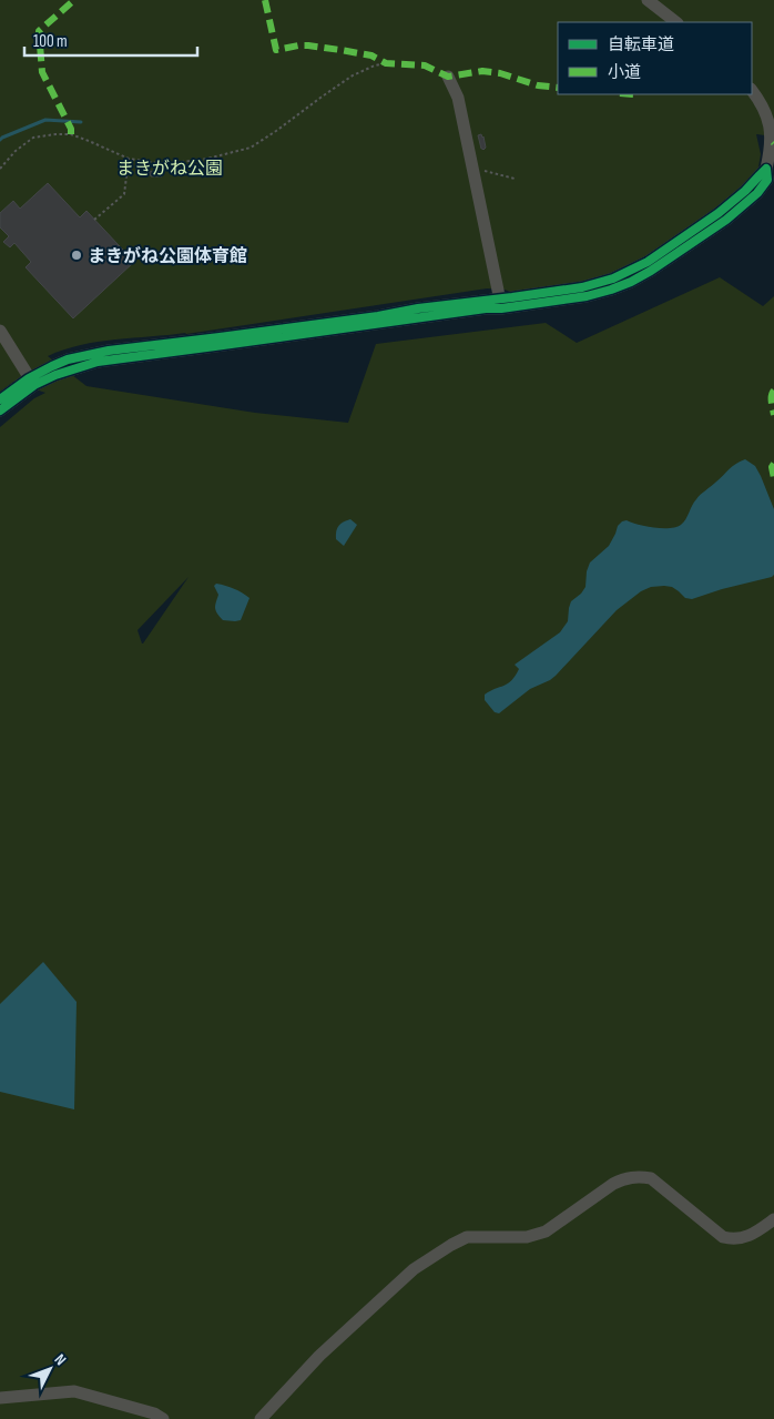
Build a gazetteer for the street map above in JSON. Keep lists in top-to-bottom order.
{
  "parks": ["まきがね公園"],
  "places": ["まきがね公園体育館"],
  "legend": ["自転車道", "小道"],
  "scale_bar": "100 m",
  "north": "top right"
}
